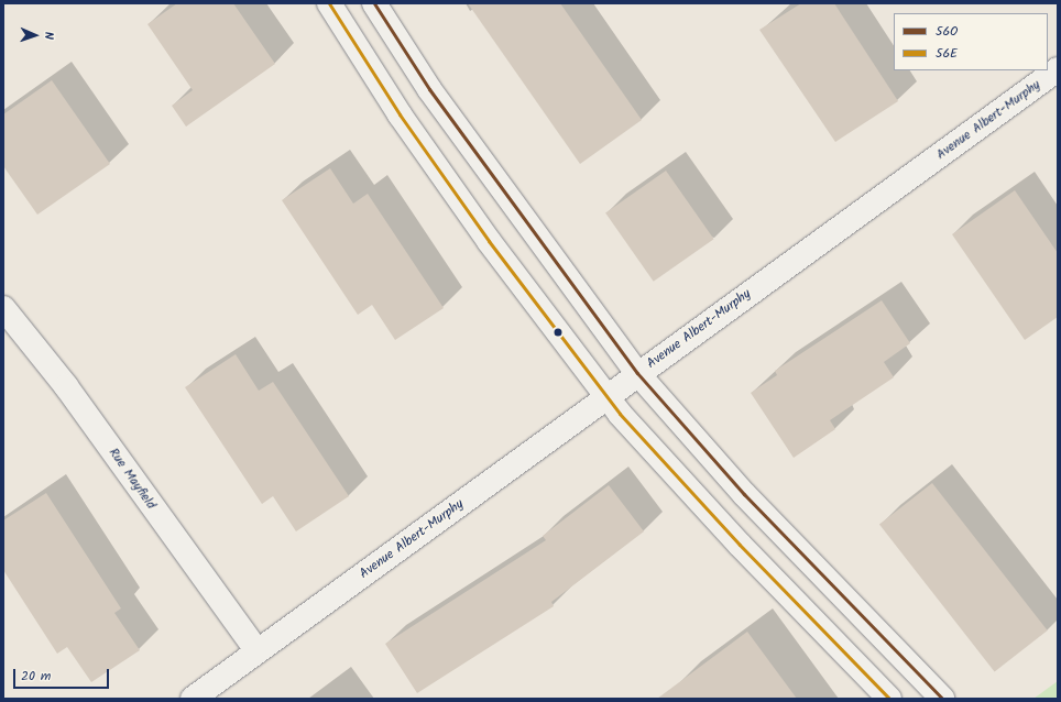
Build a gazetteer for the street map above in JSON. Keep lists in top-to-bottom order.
{
  "streets": {
    "street": ["Avenue Albert-Murphy", "Rue Mayfield"]
  },
  "crossings": [
    ["Avenue Albert-Murphy", "Rue Mayfield"]
  ],
  "lines": ["transit line 56O", "transit line 56E"],
  "legend": ["56O", "56E"],
  "scale_bar": "20 m",
  "north": "right"
}
